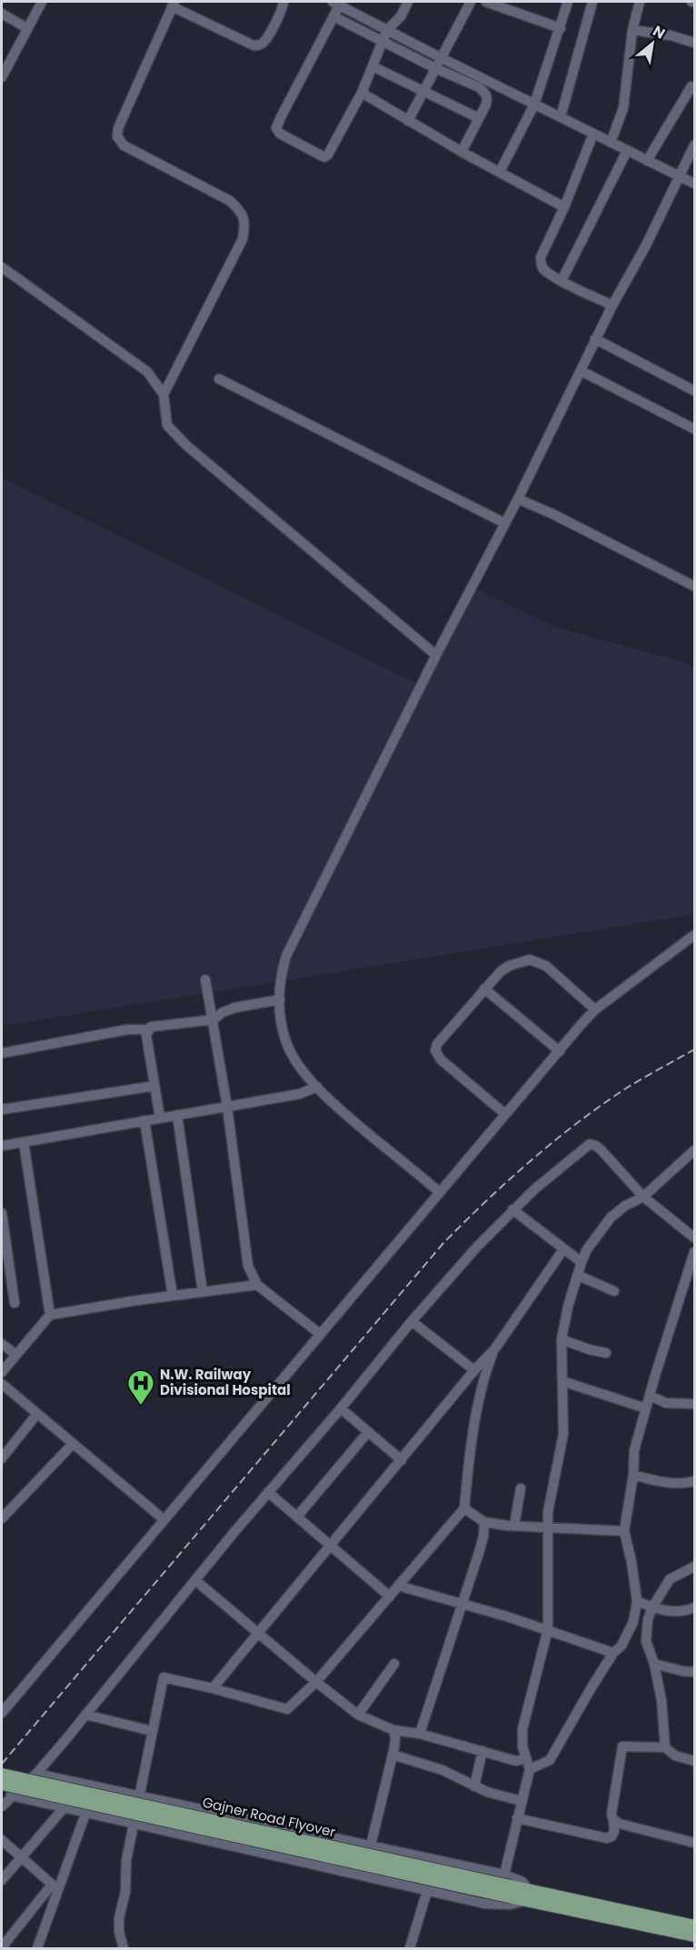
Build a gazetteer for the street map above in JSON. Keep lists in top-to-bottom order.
{
  "streets": {
    "main road": ["Gajner Road Flyover"]
  },
  "places": {
    "hospital": ["N.W. Railway Divisional Hospital"]
  },
  "north": "top right"
}
